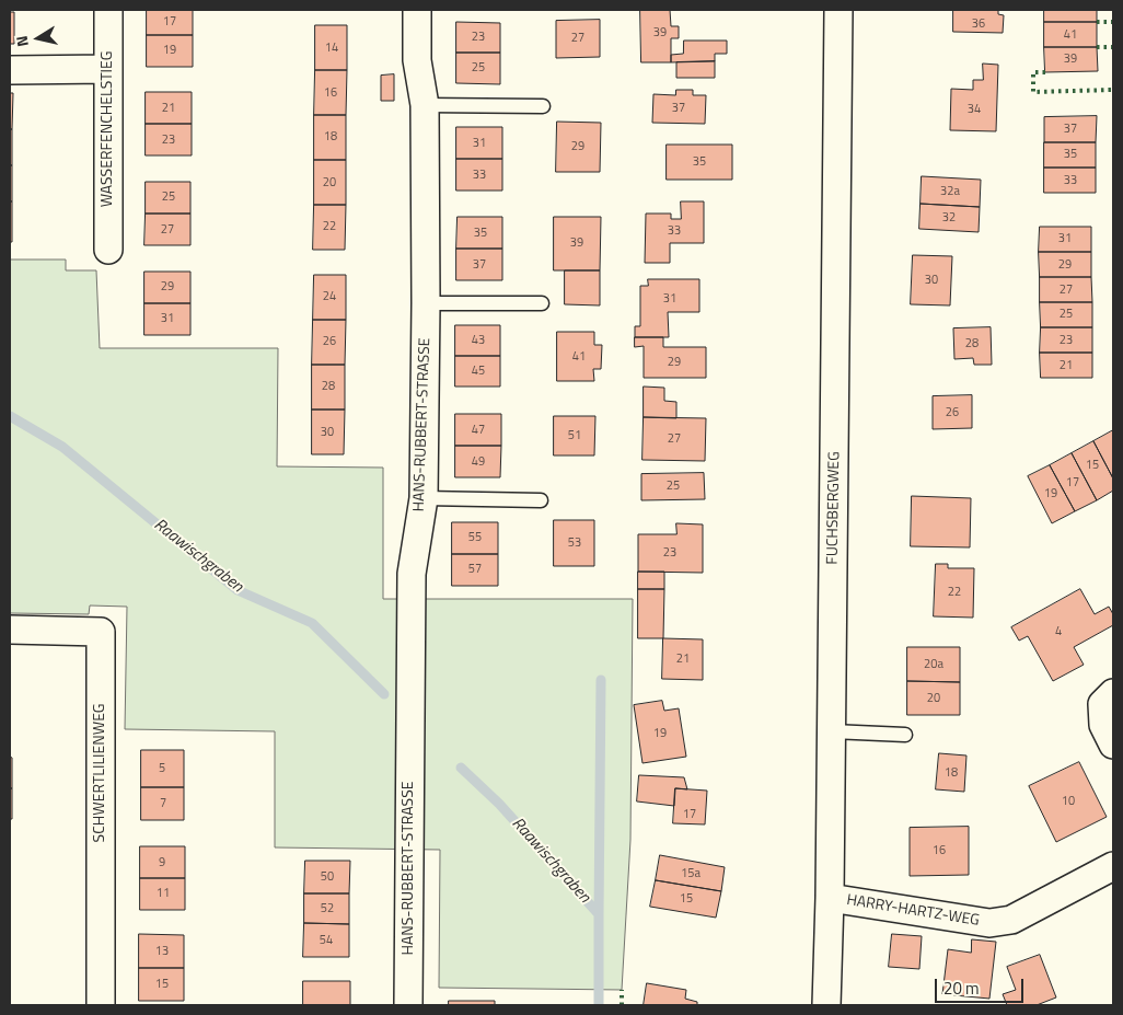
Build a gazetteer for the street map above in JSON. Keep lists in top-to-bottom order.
{
  "streets": {
    "street": [
      "WASSERFENCHELSTIEG",
      "HANS-RUBBERT-STRASSE",
      "FUCHSBERGWEG",
      "SCHWERTLILIENWEG",
      "HARRY-HARTZ-WEG"
    ]
  },
  "crossings": [
    ["FUCHSBERGWEG", "HARRY-HARTZ-WEG"]
  ],
  "water": ["Raawischgraben"],
  "house_numbers": [
    "17",
    "36",
    "39",
    "41",
    "23",
    "27",
    "14",
    "19",
    "39",
    "25",
    "16",
    "21",
    "37",
    "34",
    "37",
    "18",
    "23",
    "31",
    "29",
    "35",
    "35",
    "33",
    "33",
    "20",
    "32a",
    "25",
    "32",
    "22",
    "27",
    "33",
    "35",
    "31",
    "39",
    "37",
    "29",
    "30",
    "29",
    "27",
    "24",
    "31",
    "25",
    "31",
    "43",
    "23",
    "26",
    "28",
    "41",
    "29",
    "21",
    "45",
    "28",
    "26",
    "47",
    "30",
    "51",
    "27",
    "49",
    "15",
    "17",
    "25",
    "19",
    "55",
    "53",
    "23",
    "57",
    "22",
    "4",
    "21",
    "20a",
    "20",
    "19",
    "5",
    "18",
    "10",
    "7",
    "17",
    "16",
    "9",
    "15a",
    "50",
    "11",
    "15",
    "52",
    "54",
    "13",
    "15"
  ],
  "scale_bar": "20 m",
  "north": "left"
}
